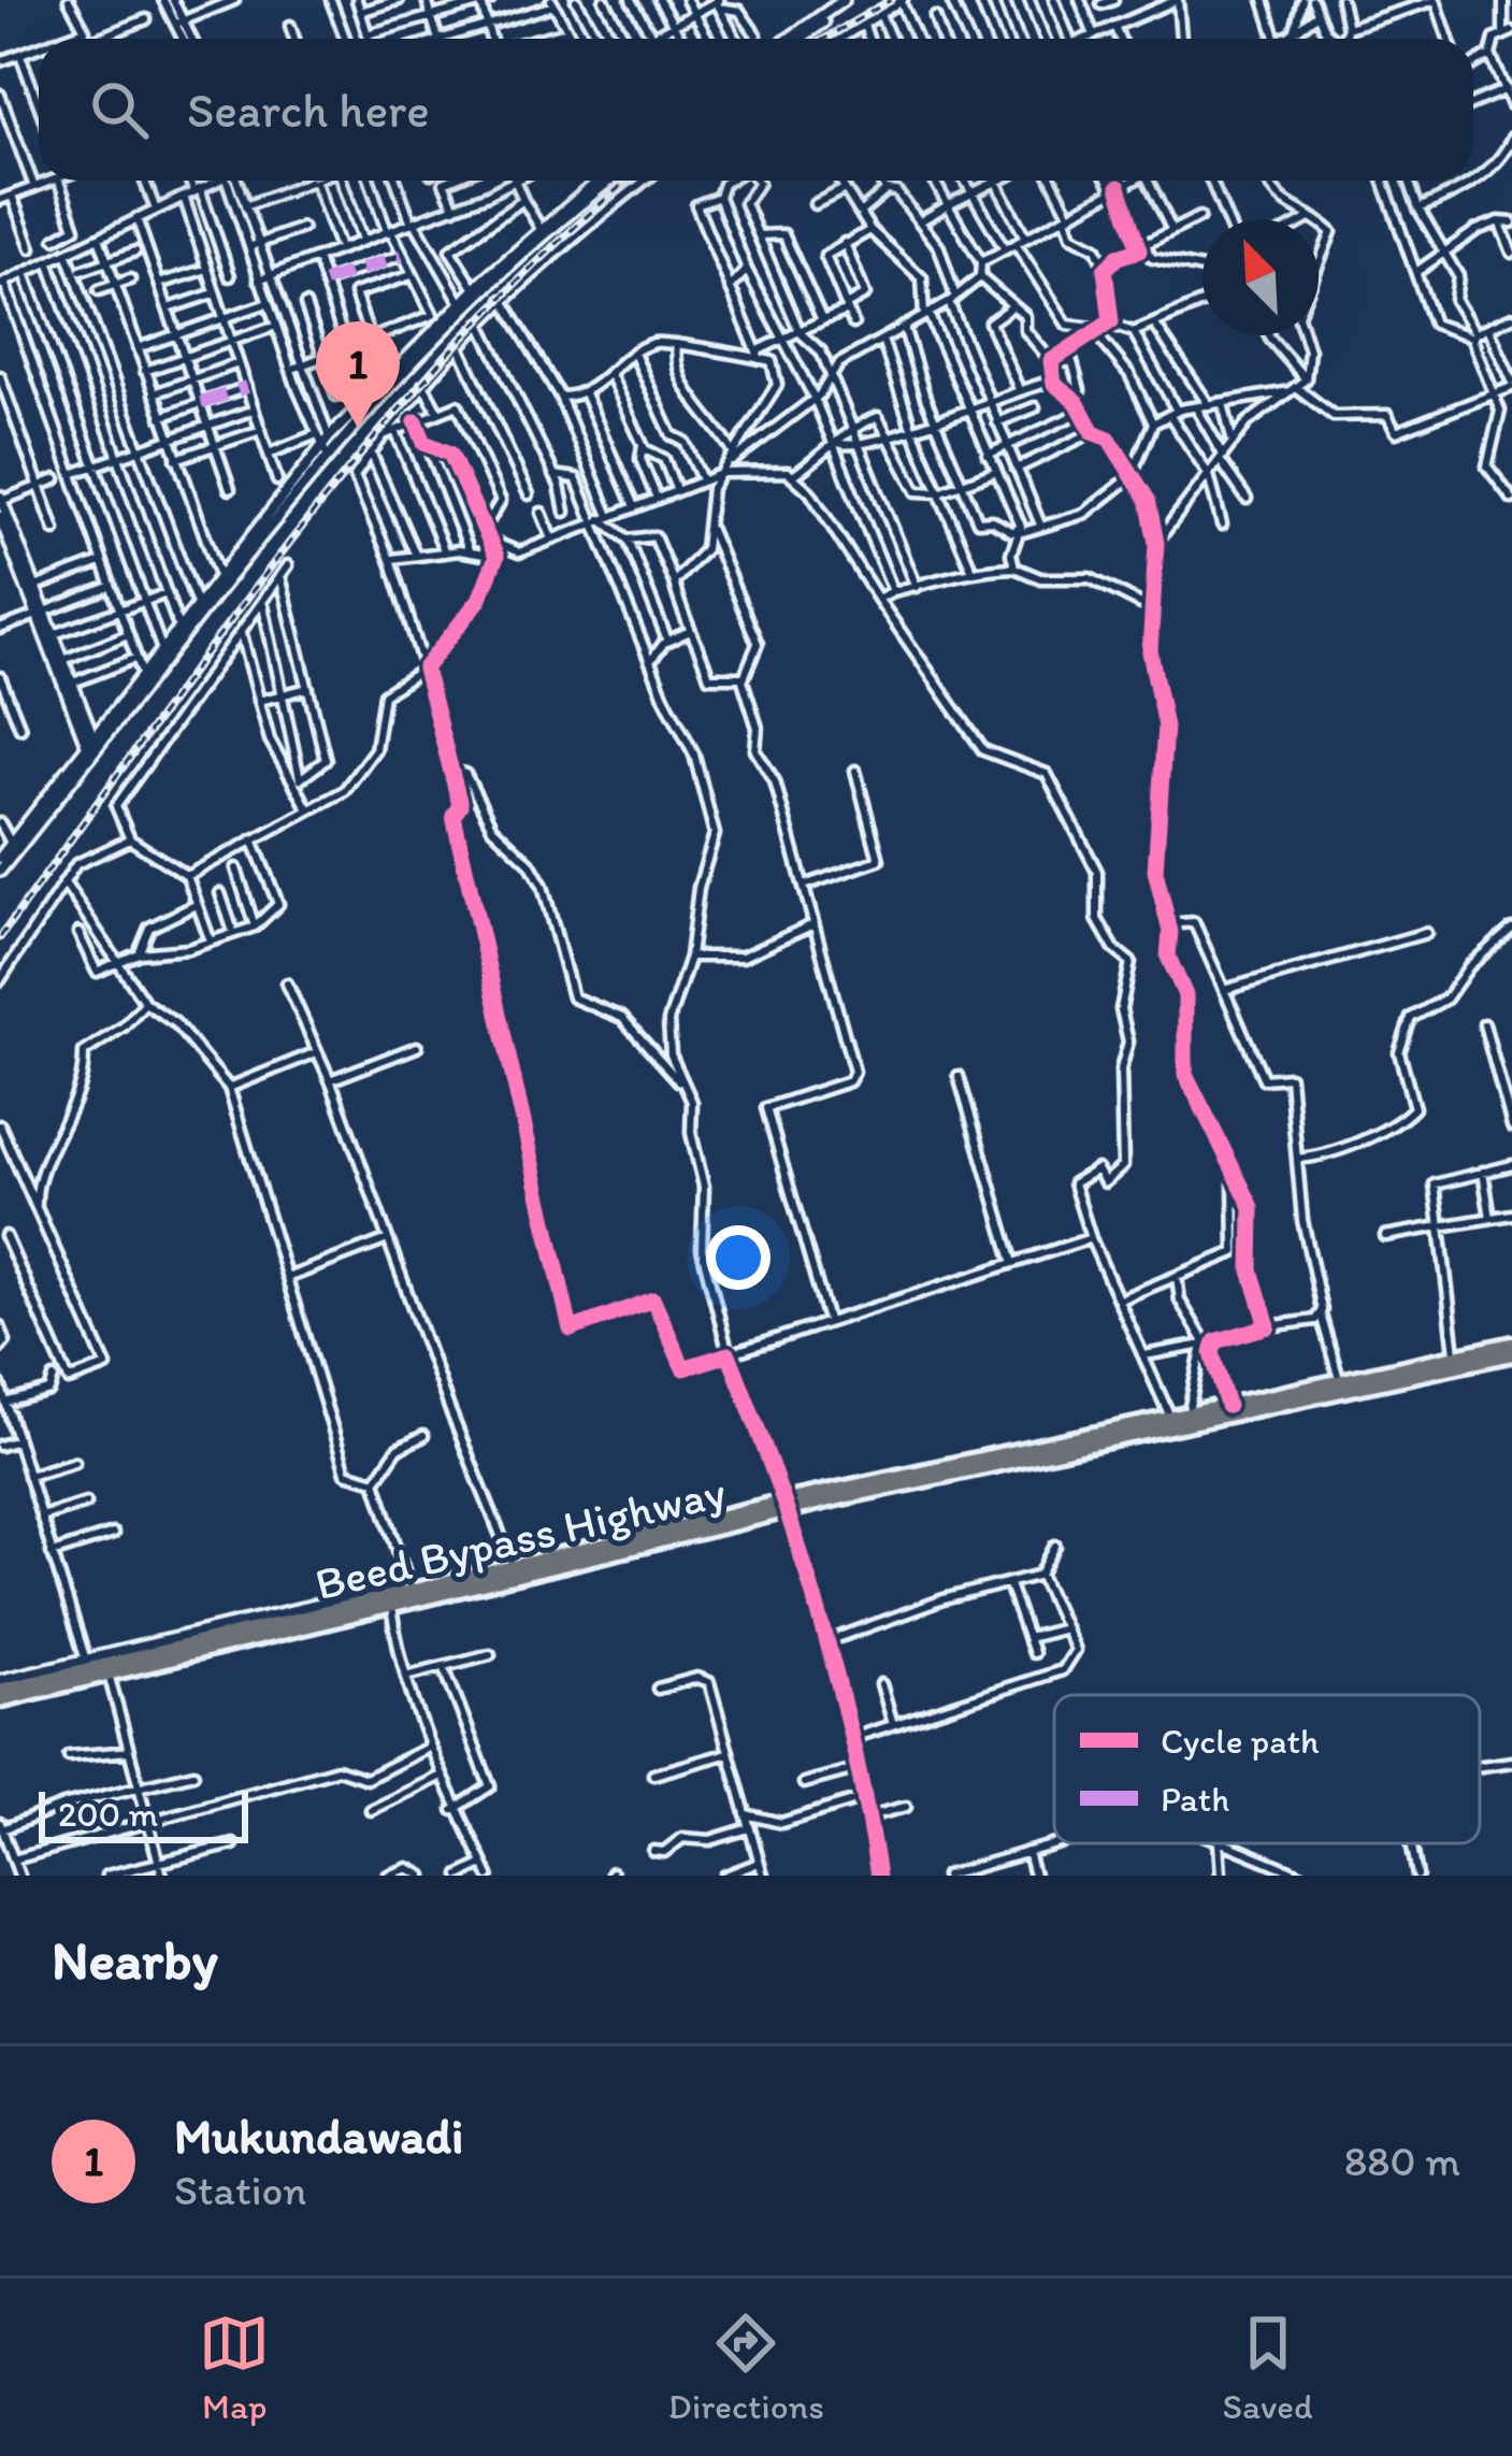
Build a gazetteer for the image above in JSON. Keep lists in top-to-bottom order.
{
  "streets": {
    "highway": ["Beed Bypass Highway"]
  },
  "legend": ["Cycle path", "Path"],
  "scale_bar": "200 m",
  "north": "top left",
  "page": {
    "search": "Search here",
    "pins": "1",
    "scale": "200 m",
    "heading": "Nearby",
    "list": [
      {
        "mark": "1",
        "name": "Mukundawadi",
        "note": "Station",
        "value": "880 m"
      }
    ],
    "nav": ["Map", "Directions", "Saved"]
  }
}
